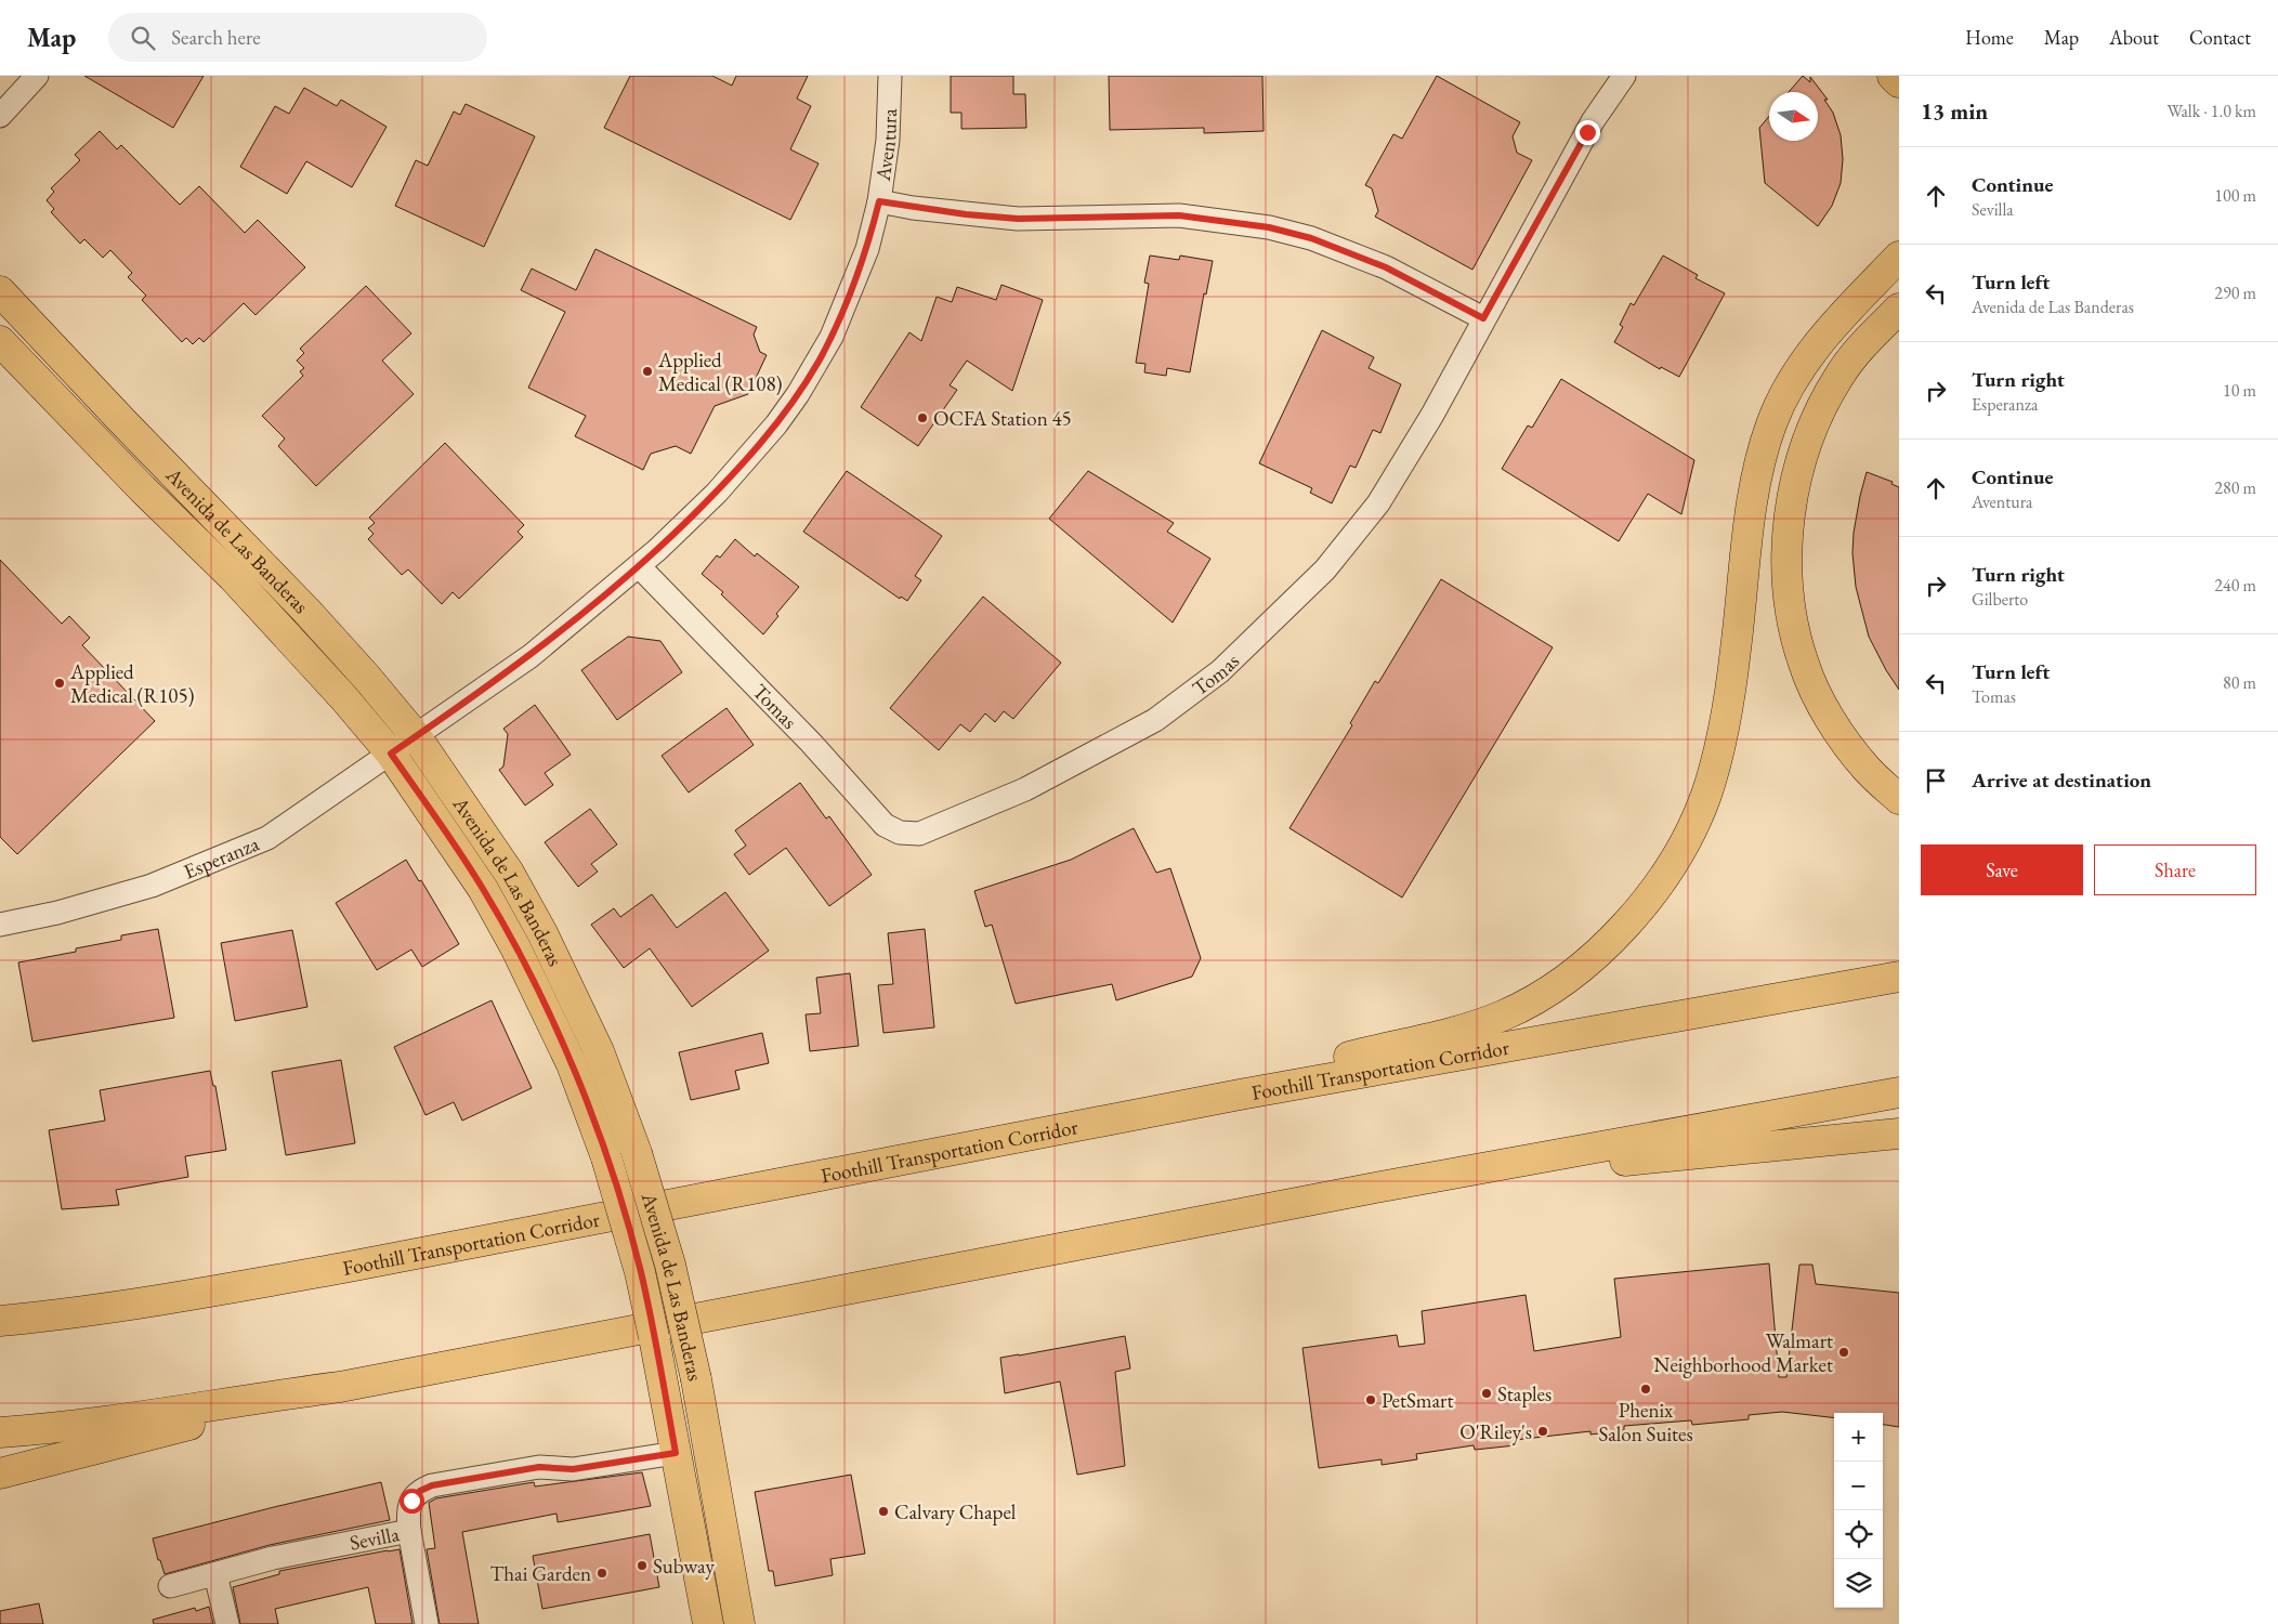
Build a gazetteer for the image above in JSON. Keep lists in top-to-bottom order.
{
  "streets": {
    "main road": ["Avenida de Las Banderas", "Foothill Transportation Corridor"],
    "street": [
      "Aventura",
      "Tomas",
      "Esperanza",
      "Sevilla"
    ]
  },
  "crossings": [
    ["Aventura", "Avenida de Las Banderas"],
    ["Aventura", "Tomas"],
    ["Aventura", "Esperanza"],
    ["Avenida de Las Banderas", "Esperanza"],
    ["Avenida de Las Banderas", "Sevilla"]
  ],
  "places": [
    "Applied Medical (R108)",
    "OCFA Station 45",
    "Applied Medical (R105)",
    "Walmart Neighborhood Market",
    "Phenix Salon Suites",
    "Staples",
    "PetSmart",
    "O'Riley's",
    "Calvary Chapel",
    "Subway",
    "Thai Garden"
  ],
  "north": "right",
  "page": {
    "header": "Map",
    "search": "Search here",
    "nav": [
      "Home",
      "Map",
      "About",
      "Contact"
    ],
    "heading": ["13 min", "Walk · 1.0 km"],
    "list": [
      ["Continue", "Sevilla", "100 m"],
      ["Turn left", "Avenida de Las Banderas", "290 m"],
      ["Turn right", "Esperanza", "10 m"],
      ["Continue", "Aventura", "280 m"],
      ["Turn right", "Gilberto", "240 m"],
      ["Turn left", "Tomas", "80 m"],
      "Arrive at destination"
    ],
    "buttons": ["Save", "Share"],
    "map_buttons": ["+", "−"]
  }
}
